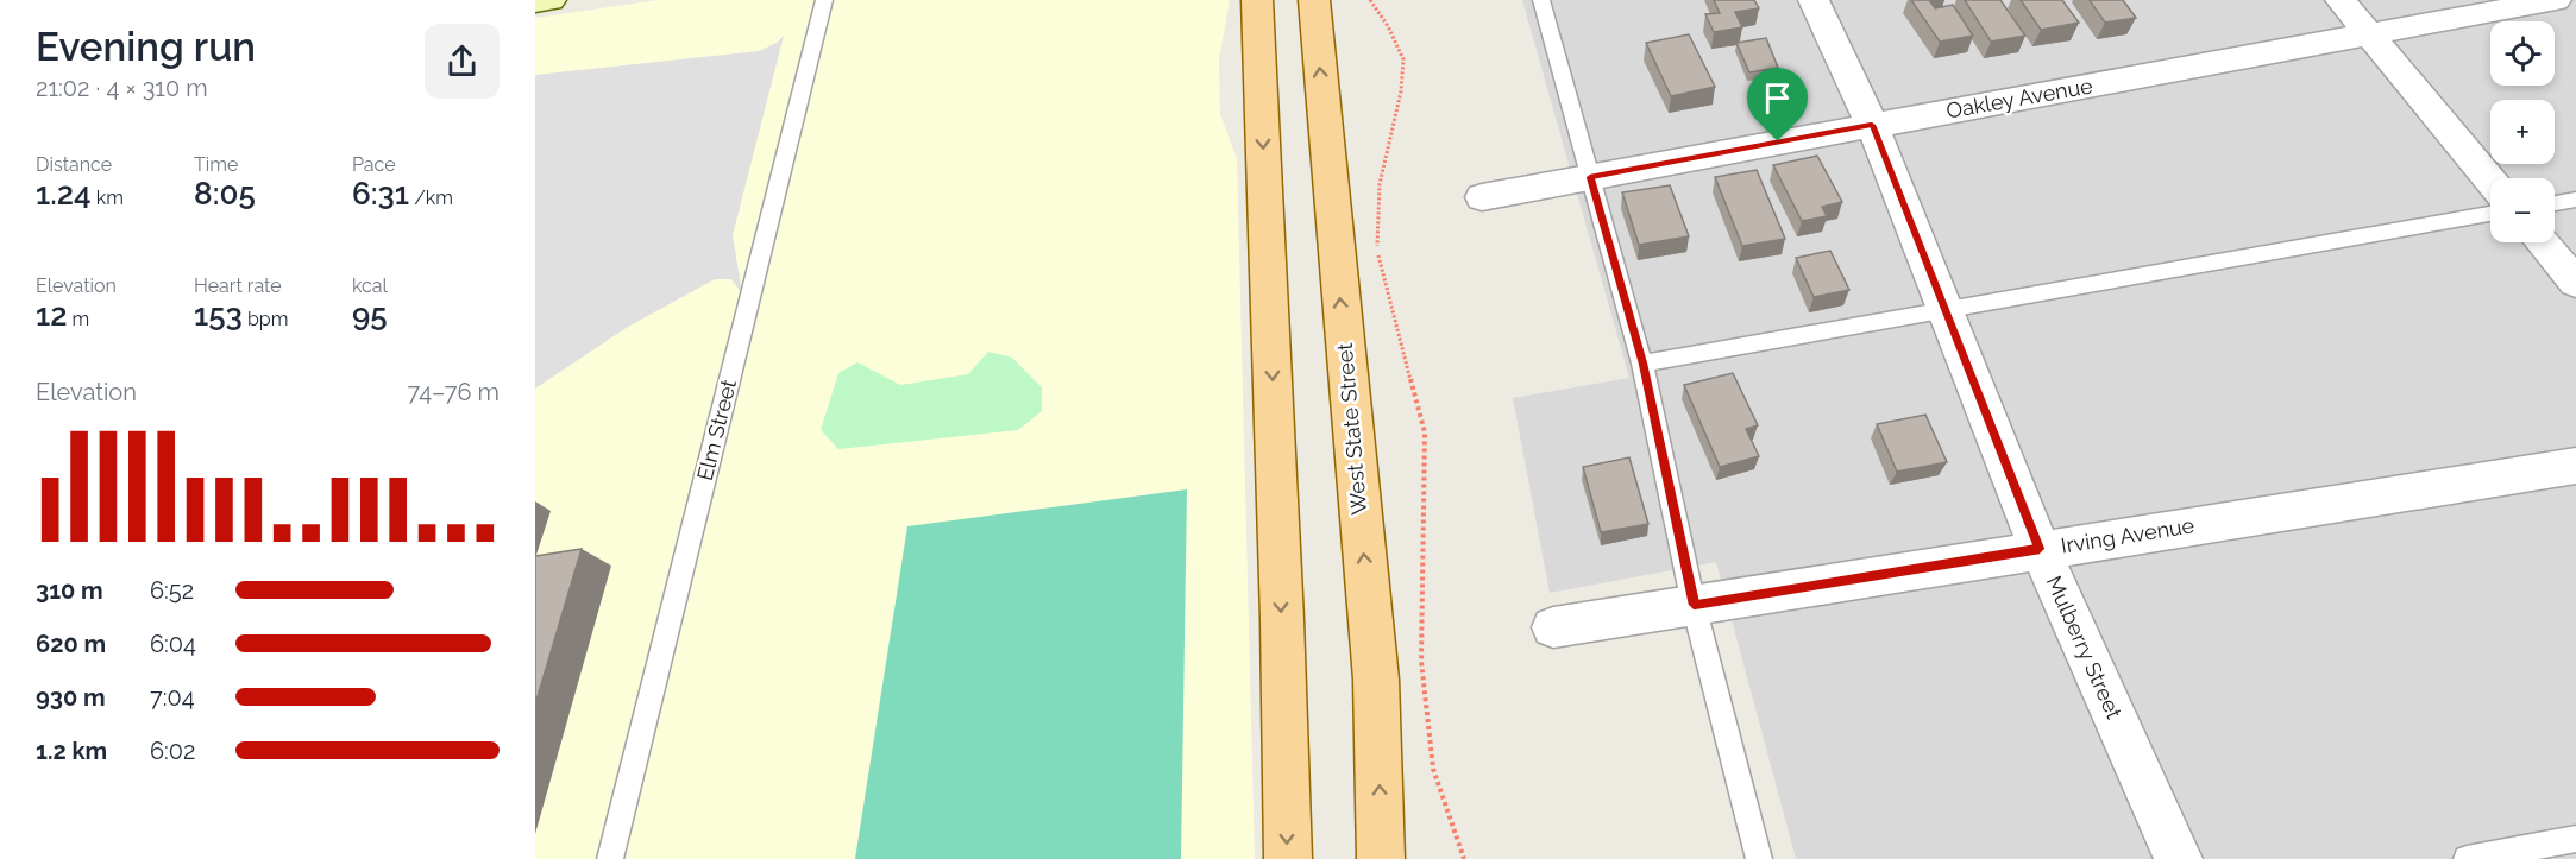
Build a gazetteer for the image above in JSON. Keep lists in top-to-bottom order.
{
  "streets": {
    "main road": ["West State Street"],
    "street": ["Oakley Avenue", "Irving Avenue", "Mulberry Street"],
    "lane": ["Elm Street"]
  },
  "crossings": [
    ["Oakley Avenue", "Mulberry Street"],
    ["Irving Avenue", "Mulberry Street"]
  ],
  "page": {
    "heading": ["Evening run", "21:02 · 4 × 310 m"],
    "map_buttons": ["+", "−"],
    "stats": [
      ["Distance", "1.24 km"],
      ["Time", "8:05"],
      ["Pace", "6:31 /km"],
      ["Elevation", "12 m"],
      ["Heart rate", "153 bpm"],
      ["kcal", "95"]
    ],
    "chart": ["Elevation", "74–76 m"],
    "list": [
      {
        "name": "310 m",
        "note": "6:52"
      },
      {
        "name": "620 m",
        "note": "6:04"
      },
      {
        "name": "930 m",
        "note": "7:04"
      },
      {
        "name": "1.2 km",
        "note": "6:02"
      }
    ]
  }
}
